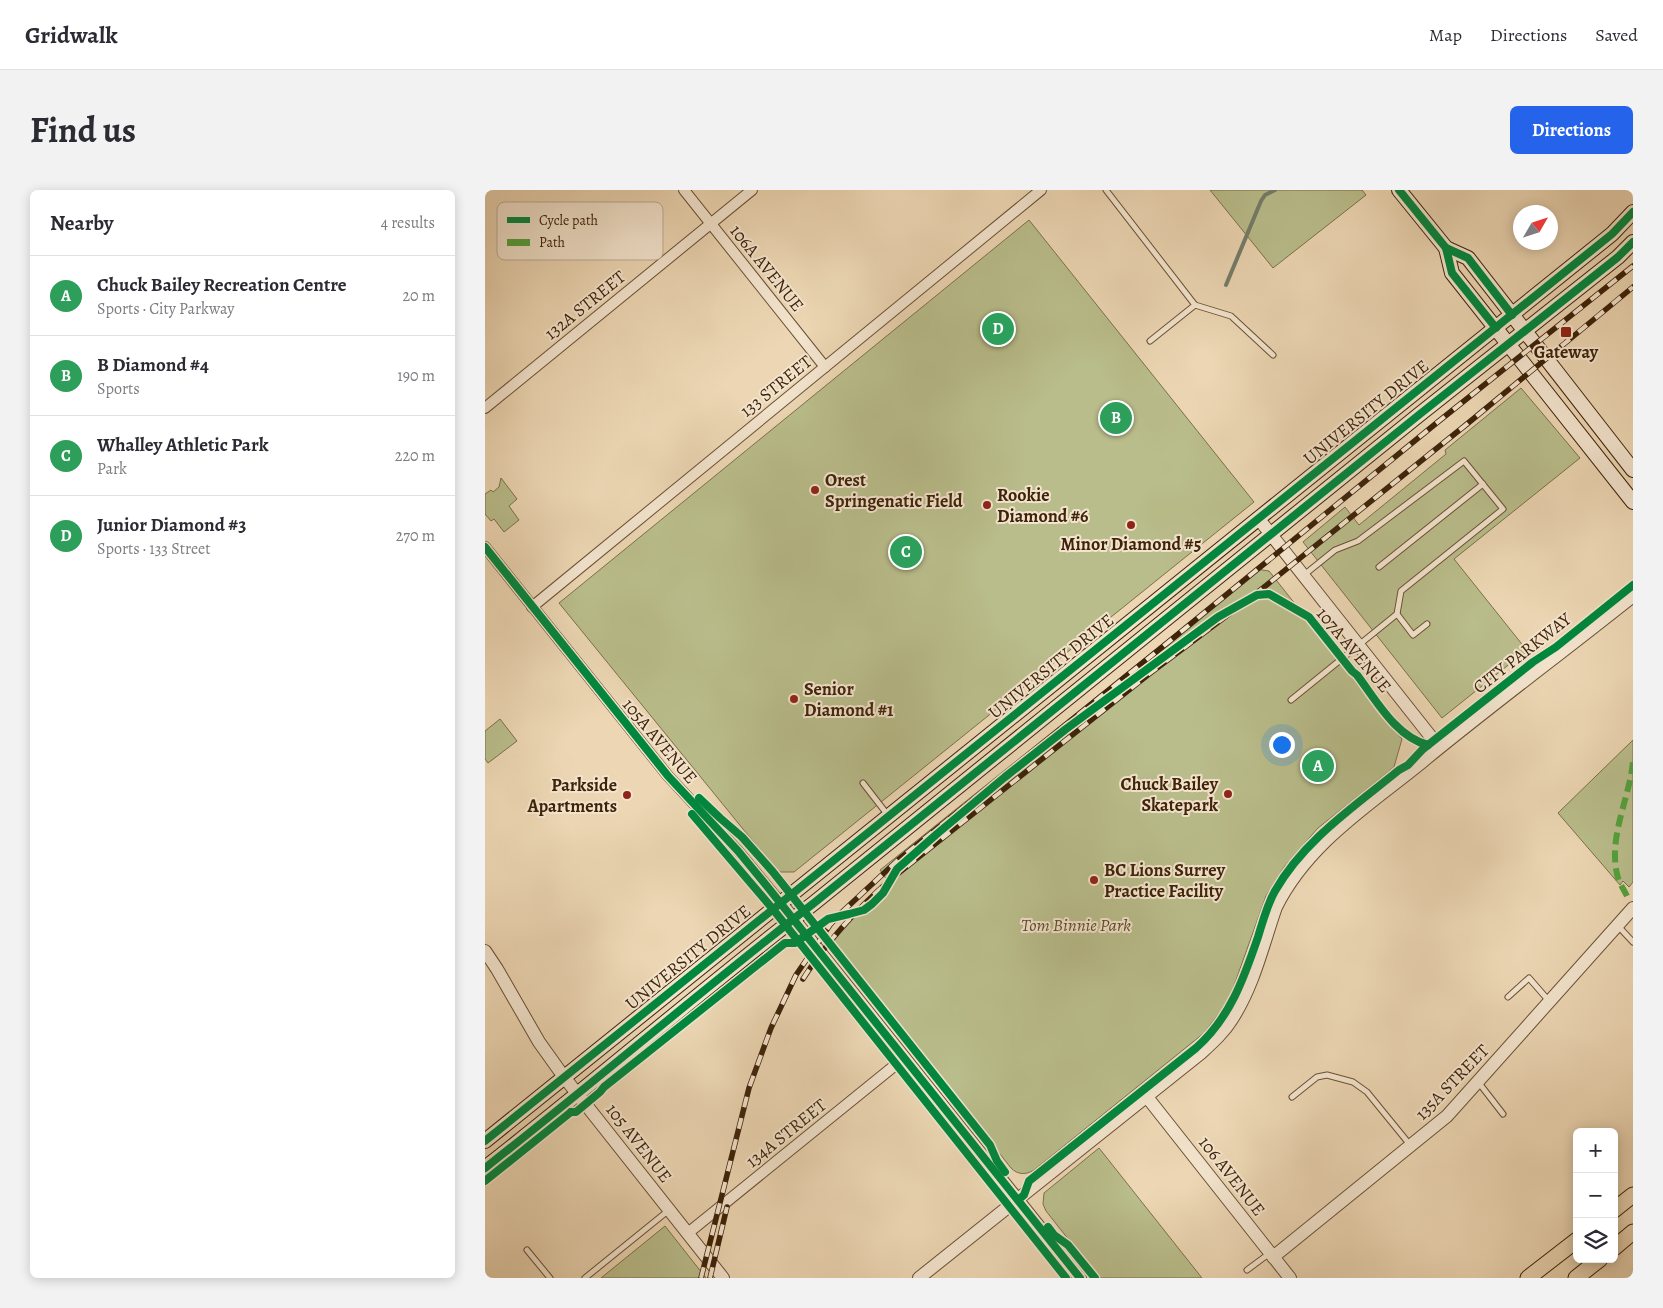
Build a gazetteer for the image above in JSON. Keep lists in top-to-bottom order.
{
  "streets": {
    "main road": ["UNIVERSITY DRIVE"],
    "street": [
      "106A AVENUE",
      "132A STREET",
      "133 STREET",
      "107A AVENUE",
      "CITY PARKWAY",
      "105A AVENUE",
      "135A STREET",
      "134A STREET",
      "105 AVENUE",
      "106 AVENUE"
    ]
  },
  "crossings": [
    ["106A AVENUE", "132A STREET"],
    ["106A AVENUE", "133 STREET"],
    ["133 STREET", "105A AVENUE"],
    ["UNIVERSITY DRIVE", "107A AVENUE"],
    ["UNIVERSITY DRIVE", "105A AVENUE"],
    ["UNIVERSITY DRIVE", "105 AVENUE"],
    ["107A AVENUE", "CITY PARKWAY"],
    ["CITY PARKWAY", "105A AVENUE"],
    ["CITY PARKWAY", "106 AVENUE"],
    ["105A AVENUE", "134A STREET"],
    ["135A STREET", "106 AVENUE"],
    ["134A STREET", "105 AVENUE"]
  ],
  "parks": ["Tom Binnie Park"],
  "places": {
    "transit": ["Gateway"],
    "other": [
      "Orest Springenatic Field",
      "Rookie Diamond #6",
      "Minor Diamond #5",
      "Senior Diamond #1",
      "Chuck Bailey Skatepark",
      "Parkside Apartments",
      "BC Lions Surrey Practice Facility"
    ]
  },
  "legend": ["Cycle path", "Path"],
  "north": "top right",
  "page": {
    "header": "Gridwalk",
    "nav": ["Map", "Directions", "Saved"],
    "title": "Find us",
    "buttons": "Directions",
    "heading": ["Nearby", "4 results"],
    "list": [
      {
        "mark": "A",
        "name": "Chuck Bailey Recreation Centre",
        "note": "Sports · City Parkway",
        "value": "20 m"
      },
      {
        "mark": "B",
        "name": "B Diamond #4",
        "note": "Sports",
        "value": "190 m"
      },
      {
        "mark": "C",
        "name": "Whalley Athletic Park",
        "note": "Park",
        "value": "220 m"
      },
      {
        "mark": "D",
        "name": "Junior Diamond #3",
        "note": "Sports · 133 Street",
        "value": "270 m"
      }
    ],
    "pins": [
      "D",
      "B",
      "C",
      "A"
    ],
    "map_buttons": ["+", "−"]
  }
}
